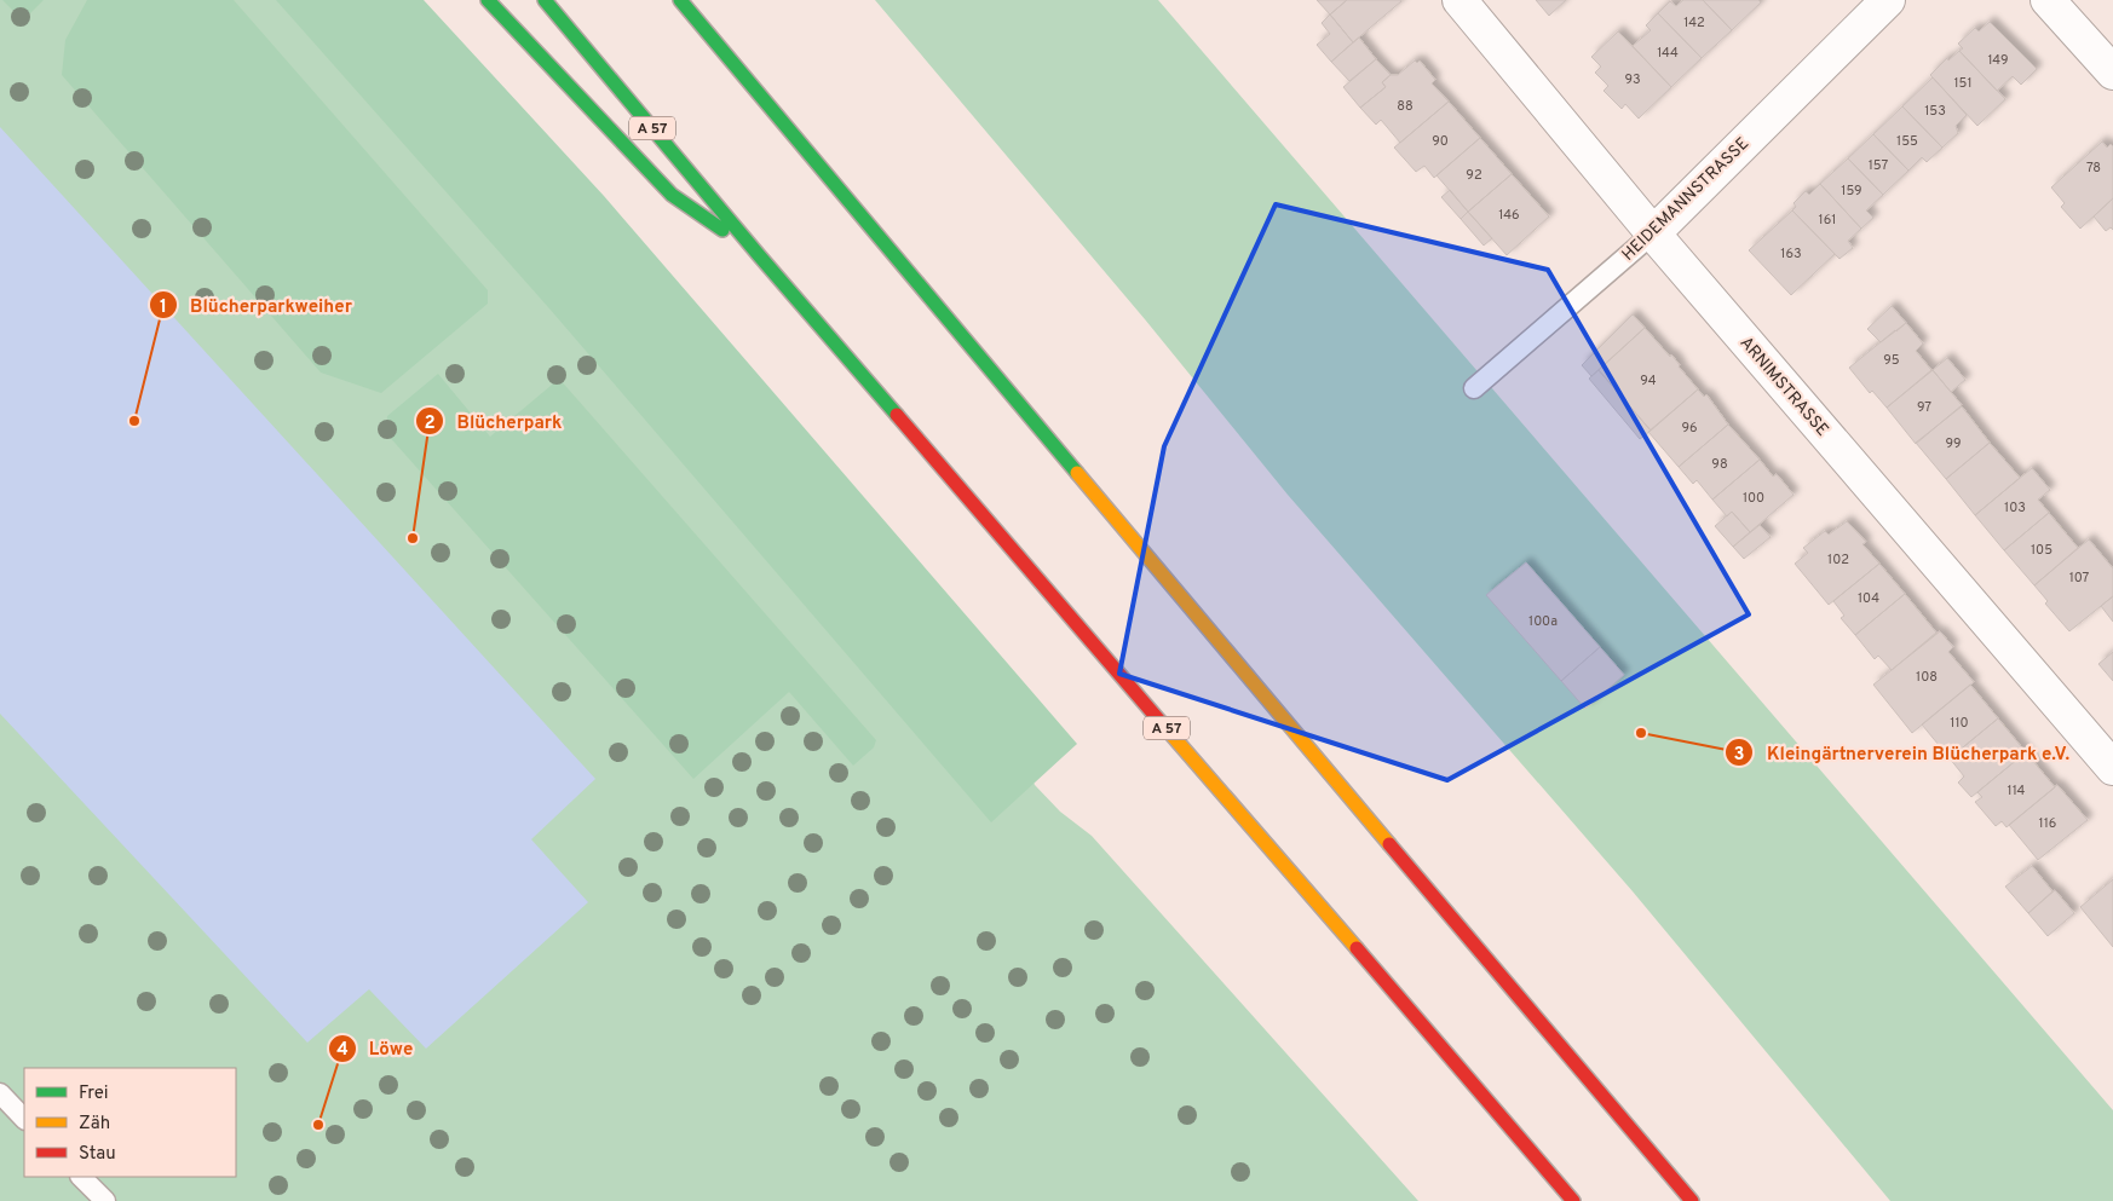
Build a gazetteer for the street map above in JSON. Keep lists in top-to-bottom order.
{
  "streets": {
    "highway": ["A 57"],
    "street": ["HEIDEMANNSTRASSE", "ARNIMSTRASSE"]
  },
  "crossings": [
    ["HEIDEMANNSTRASSE", "ARNIMSTRASSE"]
  ],
  "places": [
    "Blücherparkweiher",
    "Blücherpark",
    "Kleingärtnerverein Blücherpark e.V.",
    "Löwe"
  ],
  "house_numbers": [
    "142",
    "144",
    "149",
    "93",
    "151",
    "88",
    "153",
    "90",
    "155",
    "157",
    "78",
    "92",
    "159",
    "146",
    "161",
    "163",
    "95",
    "94",
    "97",
    "96",
    "99",
    "98",
    "100",
    "103",
    "105",
    "102",
    "107",
    "104",
    "100a",
    "108",
    "110",
    "114",
    "116"
  ],
  "legend": ["Frei", "Zäh", "Stau"]
}
